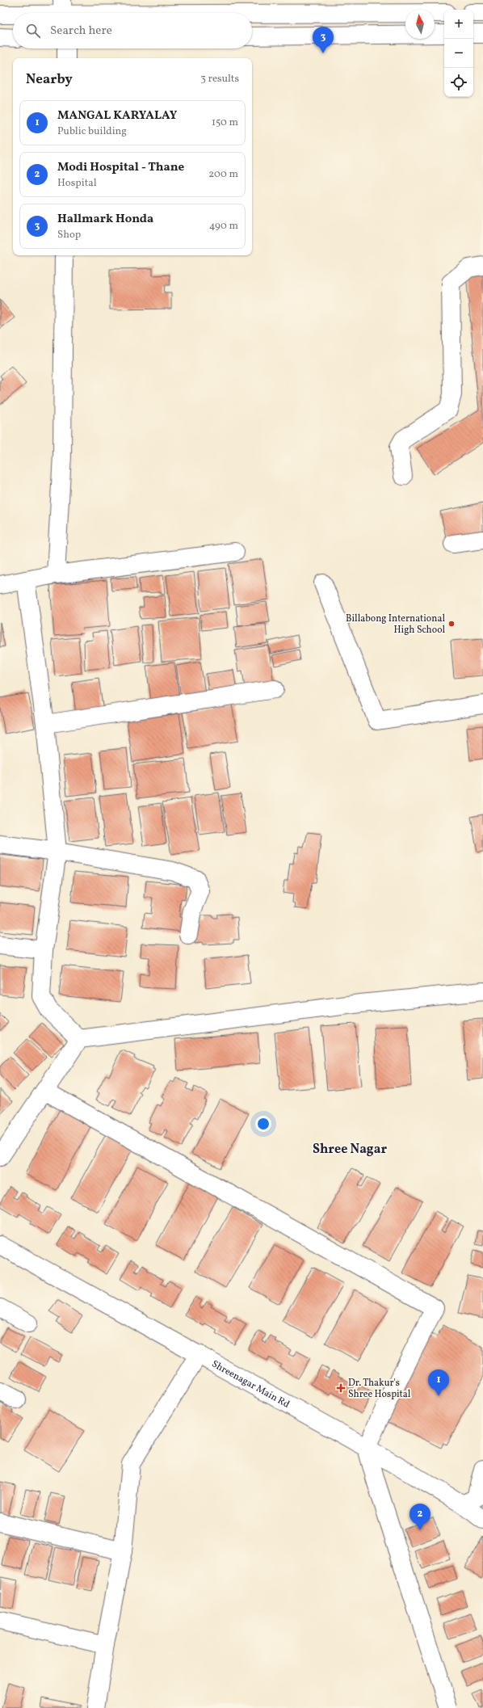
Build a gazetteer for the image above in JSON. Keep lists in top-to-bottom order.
{
  "streets": {
    "street": ["Shreenagar Main Rd"]
  },
  "districts": ["Shree Nagar"],
  "places": {
    "other": ["Billabong International High School"],
    "health": ["Dr. Thakur's Shree Hospital"]
  },
  "north": "top",
  "page": {
    "map_buttons": ["+", "−"],
    "search": "Search here",
    "pins": ["3", "1", "2"],
    "heading": ["Nearby", "3 results"],
    "list": [
      {
        "mark": "1",
        "name": "MANGAL KARYALAY",
        "note": "Public building",
        "value": "150 m"
      },
      {
        "mark": "2",
        "name": "Modi Hospital - Thane",
        "note": "Hospital",
        "value": "200 m"
      },
      {
        "mark": "3",
        "name": "Hallmark Honda",
        "note": "Shop",
        "value": "490 m"
      }
    ]
  }
}
